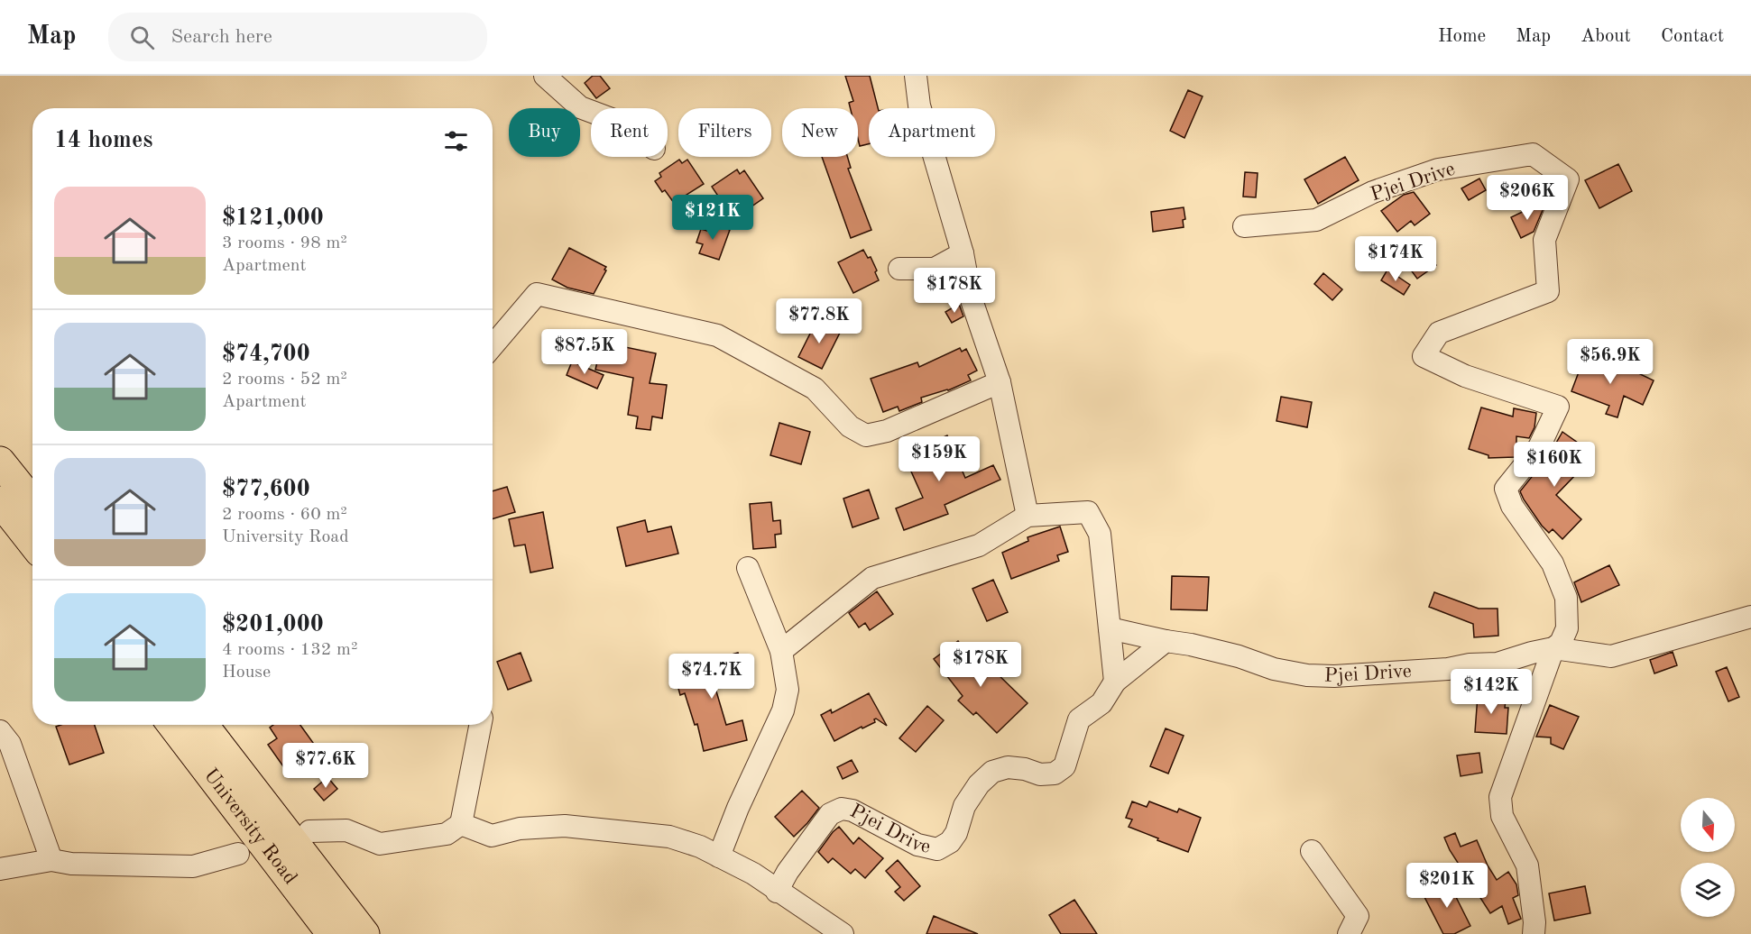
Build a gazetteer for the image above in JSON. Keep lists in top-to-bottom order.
{
  "streets": {
    "highway": ["University Road"],
    "street": ["Pjei Drive"]
  },
  "north": "bottom",
  "page": {
    "header": "Map",
    "search": "Search here",
    "nav": [
      "Home",
      "Map",
      "About",
      "Contact"
    ],
    "chip": [
      "Buy",
      "Rent",
      "Filters",
      "New",
      "Apartment"
    ],
    "heading": "14 homes",
    "list": [
      {
        "name": "$121,000",
        "note": "3 rooms · 98 m² · Apartment"
      },
      {
        "name": "$74,700",
        "note": "2 rooms · 52 m² · Apartment"
      },
      {
        "name": "$77,600",
        "note": "2 rooms · 60 m² · University Road"
      },
      {
        "name": "$201,000",
        "note": "4 rooms · 132 m² · House"
      }
    ],
    "price": [
      "$206K",
      "$121K",
      "$174K",
      "$178K",
      "$77.8K",
      "$87.5K",
      "$56.9K",
      "$159K",
      "$160K",
      "$178K",
      "$74.7K",
      "$142K",
      "$77.6K",
      "$201K"
    ]
  }
}
